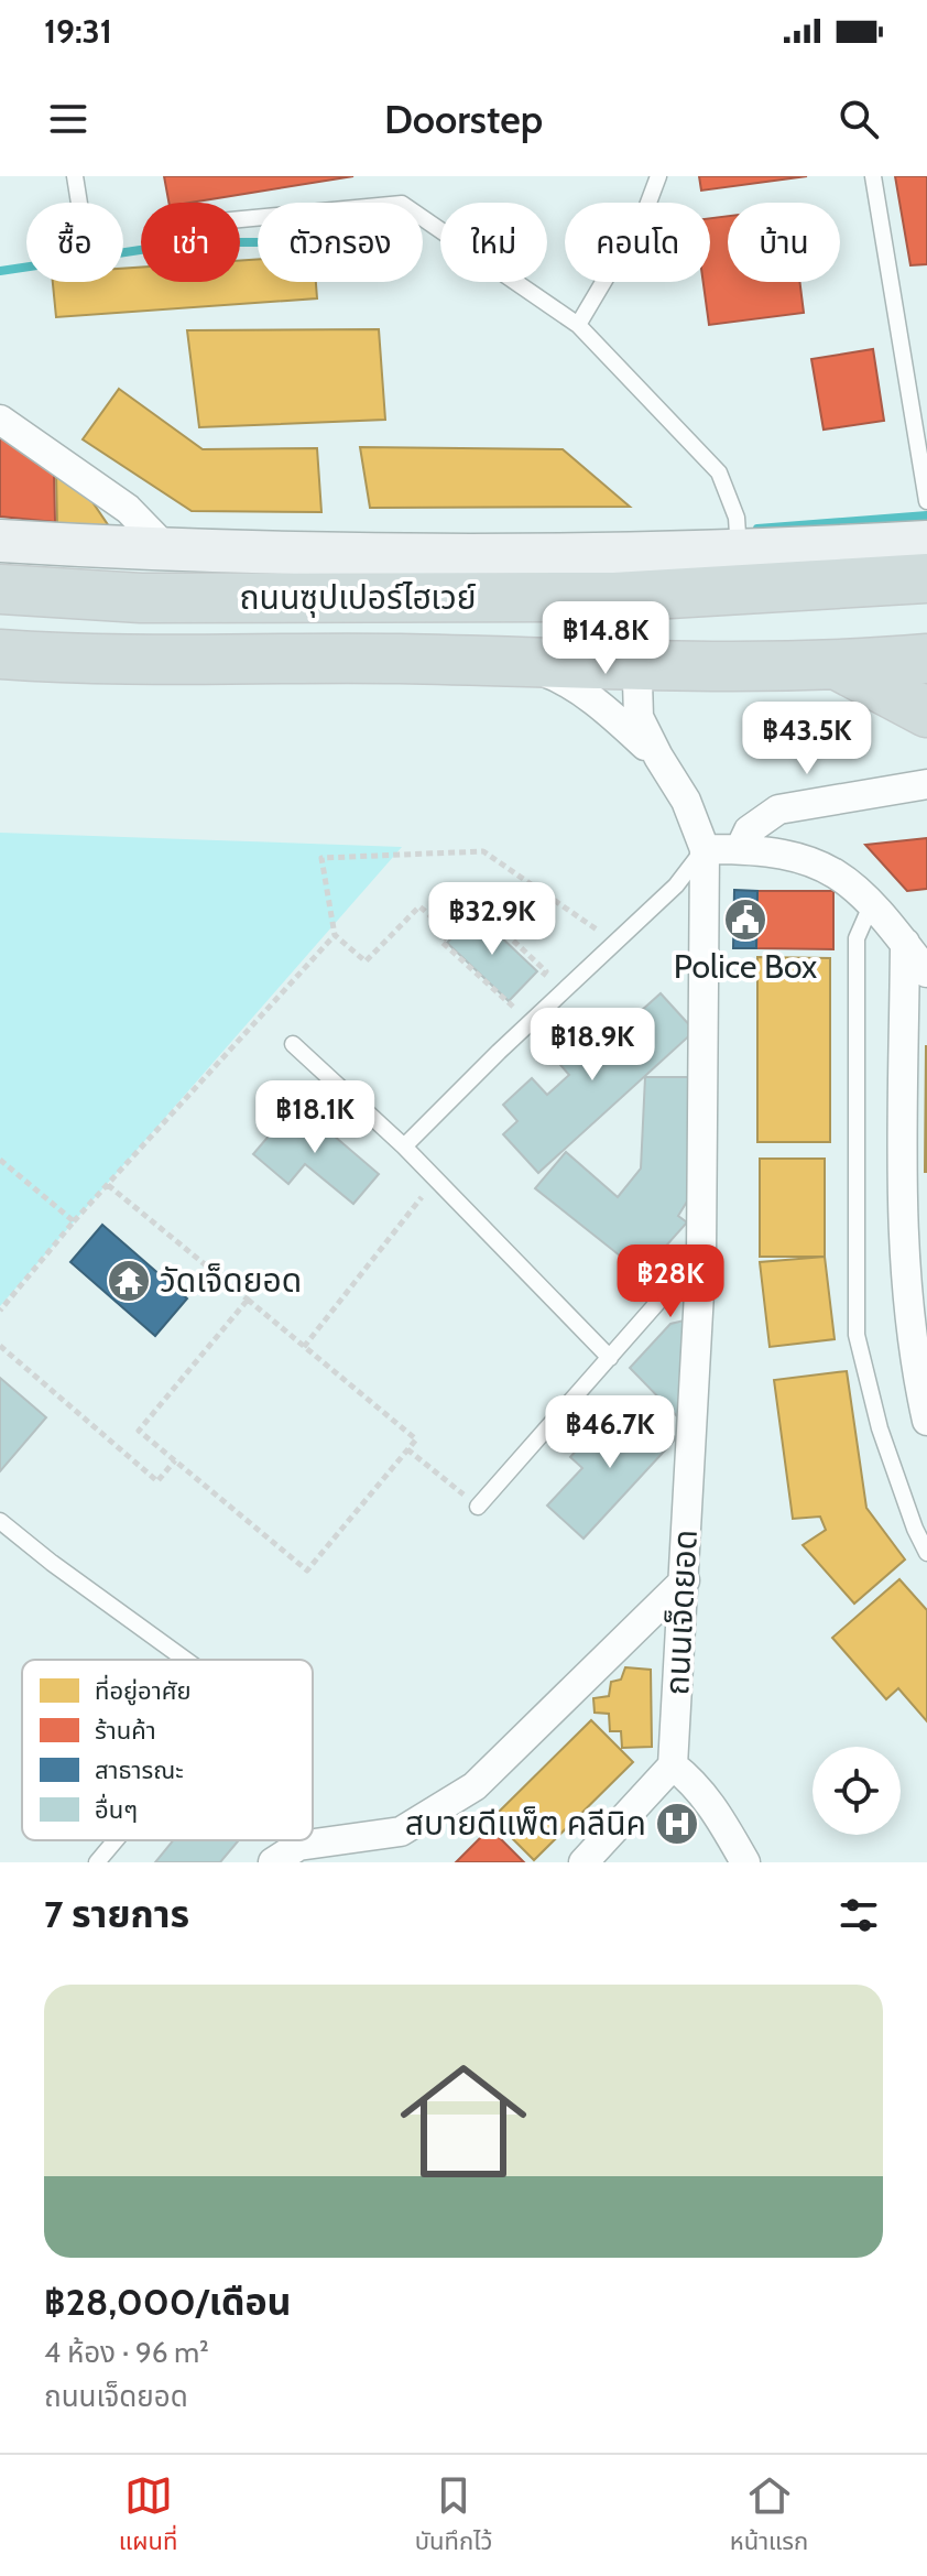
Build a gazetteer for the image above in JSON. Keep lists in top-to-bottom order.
{
  "streets": {
    "highway": ["ถนนซุปเปอร์ไฮเวย์"],
    "street": ["ถนนเจ็ดยอด"]
  },
  "crossings": [
    ["ถนนซุปเปอร์ไฮเวย์", "ถนนเจ็ดยอด"]
  ],
  "places": {
    "public building": ["Police Box"],
    "temple": ["วัดเจ็ดยอด"],
    "hospital": ["สบายดีแพ็ต คลีนิค"]
  },
  "legend": [
    "ที่อยู่อาศัย",
    "ร้านค้า",
    "สาธารณะ",
    "อื่นๆ"
  ],
  "page": {
    "status": "19:31",
    "header": "Doorstep",
    "chip": [
      "ซื้อ",
      "เช่า",
      "ตัวกรอง",
      "ใหม่",
      "คอนโด",
      "บ้าน"
    ],
    "price": [
      "฿14.8K",
      "฿43.5K",
      "฿32.9K",
      "฿18.9K",
      "฿18.1K",
      "฿28K",
      "฿46.7K"
    ],
    "heading": "7 รายการ",
    "list": [
      {
        "name": "฿28,000/เดือน",
        "note": "4 ห้อง · 96 m² · ถนนเจ็ดยอด"
      }
    ],
    "tabs": ["แผนที่", "บันทึกไว้", "หน้าแรก"]
  }
}
